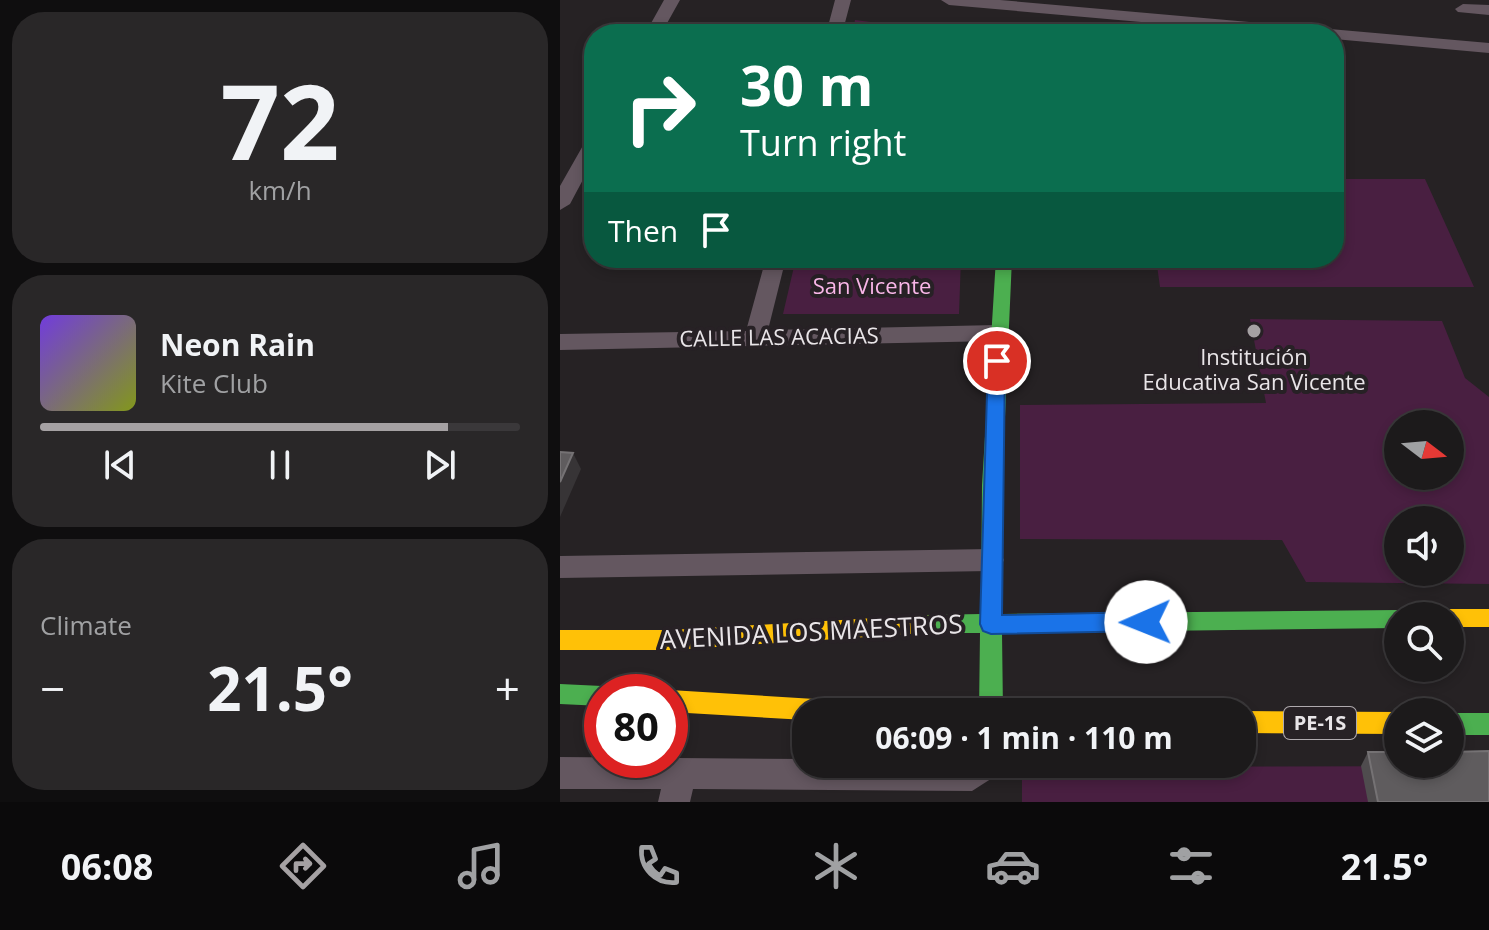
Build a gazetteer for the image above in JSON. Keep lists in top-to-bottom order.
{
  "streets": {
    "main road": ["AVENIDA LOS MAESTROS", "PE-1S"],
    "street": ["CALLE LAS ACACIAS"]
  },
  "parks": ["San Vicente"],
  "places": ["Institución Educativa San Vicente"],
  "north": "right",
  "page": {
    "tile": [
      ["72", "km/h"],
      "Climate"
    ],
    "turn": ["30 m", "Turn right"],
    "then": "Then",
    "song": ["Neon Rain", "Kite Club"],
    "heat": ["−", "21.5°", "+"],
    "limit": "80",
    "trip": "06:09 · 1 min · 110 m",
    "tabs": ["06:08", "21.5°"]
  }
}
